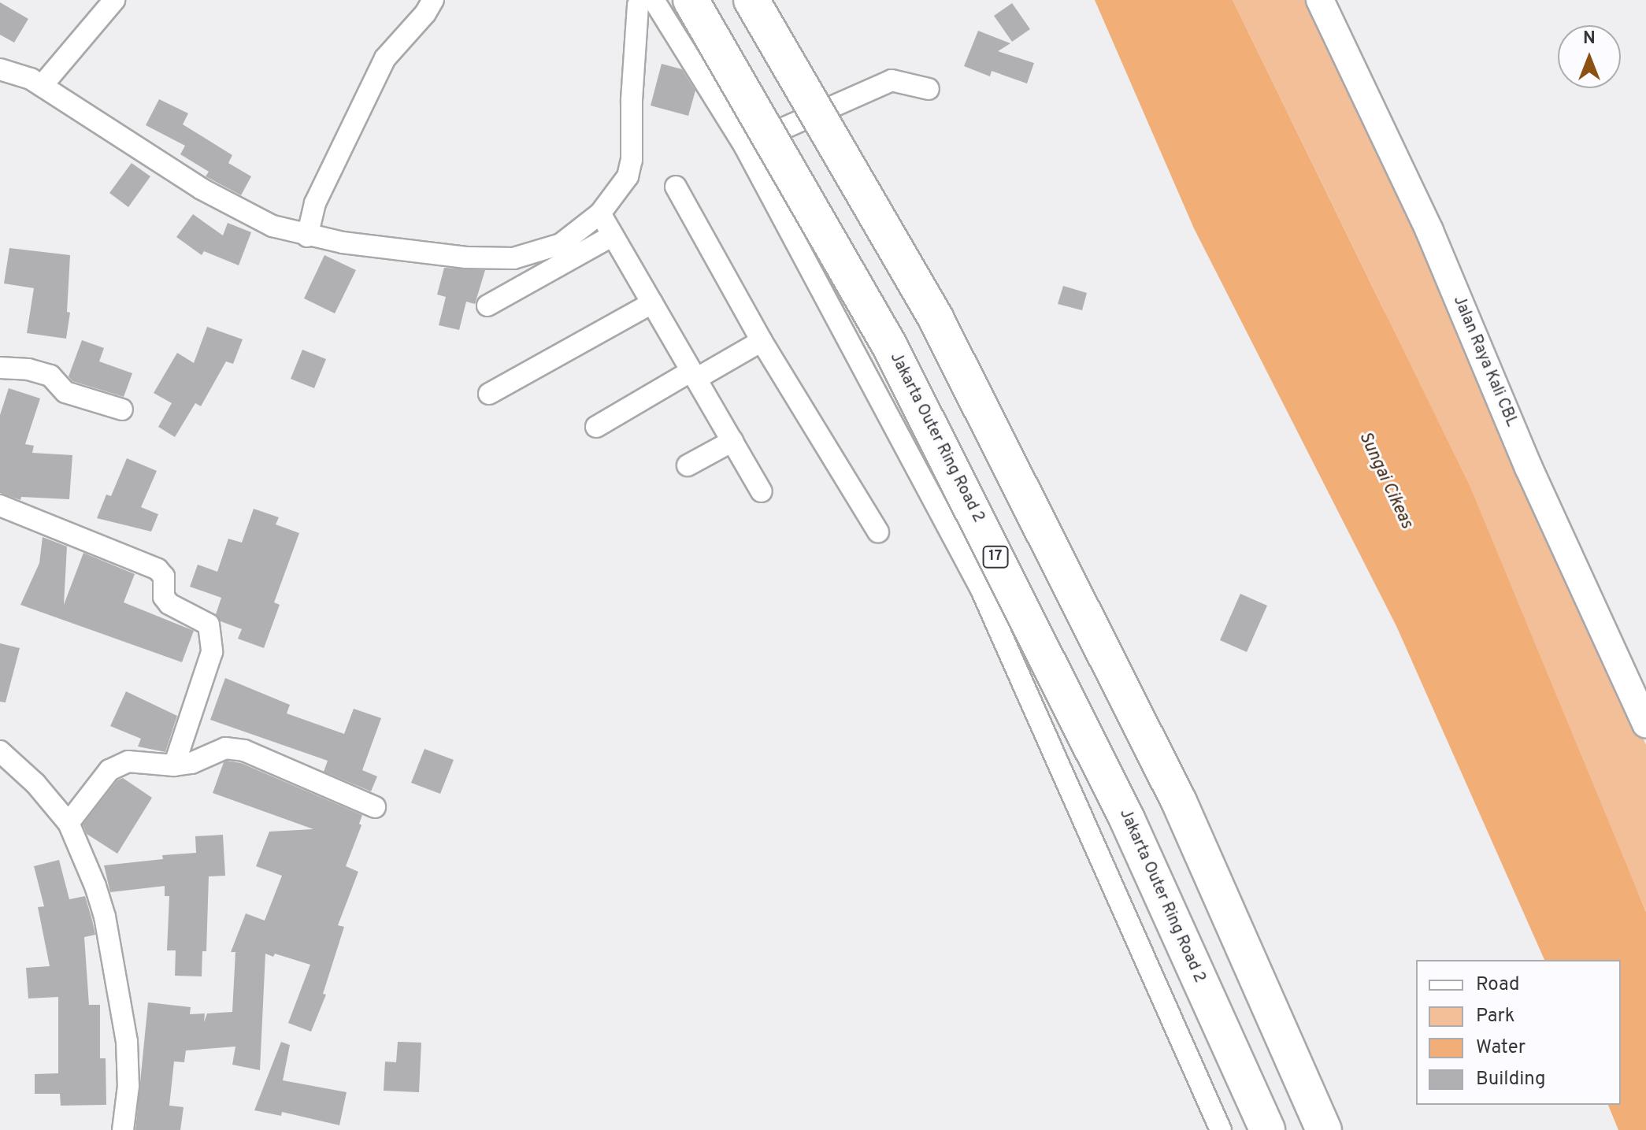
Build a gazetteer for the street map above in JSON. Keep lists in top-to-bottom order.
{
  "streets": {
    "highway": ["Jakarta Outer Ring Road 2", "17"],
    "street": ["Jalan Raya Kali CBL"]
  },
  "water": ["Sungai Cikeas"],
  "legend": [
    "Road",
    "Park",
    "Water",
    "Building"
  ],
  "north": "top"
}
